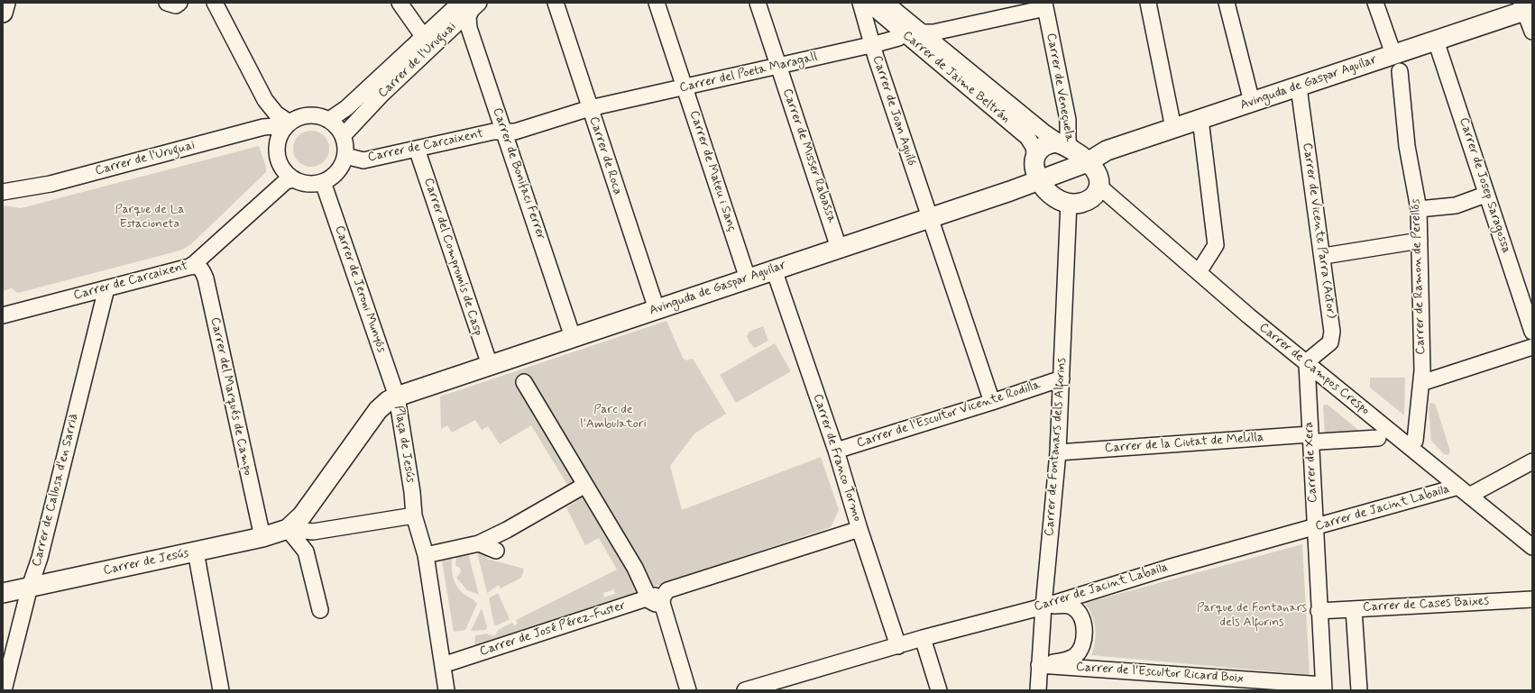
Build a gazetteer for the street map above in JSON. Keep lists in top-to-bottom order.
{
  "streets": {
    "main road": ["Avinguda de Gaspar Aguilar", "Plaça de Jesús", "Carrer de Jesús"],
    "street": [
      "Carrer de l'Uruguai",
      "Carrer del Poeta Maragall",
      "Carrer de Jaime Beltrán",
      "Carrer de Veneçuela",
      "Carrer de Joan Aguiló",
      "Carrer de Carcaixent",
      "Carrer de Roca",
      "Carrer de Misser Rabassa",
      "Carrer de Mateu i Sanç",
      "Carrer de Bonifaci Ferrer",
      "Carrer de Josep Saragossa",
      "Carrer de Vicente Parra (Actor)",
      "Carrer del Compromís de Casp",
      "Carrer de Ramon de Perellós",
      "Carrer de Jeroni Munyós",
      "Carrer de Campos Crespo",
      "Carrer del Marqués de Campo",
      "Carrer de l'Escultor Vicente Rodilla",
      "Carrer de la Ciutat de Melilla",
      "Carrer de Fontanars dels Alforins",
      "Carrer de Franco Tormo",
      "Carrer de Xera",
      "Carrer de Callosa d'en Sarrià",
      "Carrer de Jacint Labaila",
      "Carrer de Cases Baixes",
      "Carrer de José Pérez-Fuster",
      "Carrer de l'Escultor Ricard Boix"
    ]
  },
  "crossings": [
    ["Carrer de l'Uruguai", "Carrer de Carcaixent"],
    ["Carrer de l'Uruguai", "Carrer de Bonifaci Ferrer"],
    ["Carrer de l'Uruguai", "Carrer de Jeroni Munyós"],
    ["Carrer del Poeta Maragall", "Carrer de Jaime Beltrán"],
    ["Carrer del Poeta Maragall", "Carrer de Joan Aguiló"],
    ["Carrer del Poeta Maragall", "Carrer de Carcaixent"],
    ["Carrer del Poeta Maragall", "Carrer de Roca"],
    ["Carrer del Poeta Maragall", "Carrer de Misser Rabassa"],
    ["Carrer del Poeta Maragall", "Carrer de Mateu i Sanç"],
    ["Carrer de Jaime Beltrán", "Carrer de Veneçuela"],
    ["Avinguda de Gaspar Aguilar", "Carrer de Joan Aguiló"],
    ["Avinguda de Gaspar Aguilar", "Carrer de Roca"],
    ["Avinguda de Gaspar Aguilar", "Carrer de Misser Rabassa"],
    ["Avinguda de Gaspar Aguilar", "Carrer de Mateu i Sanç"],
    ["Avinguda de Gaspar Aguilar", "Carrer de Bonifaci Ferrer"],
    ["Avinguda de Gaspar Aguilar", "Carrer de Josep Saragossa"],
    ["Avinguda de Gaspar Aguilar", "Carrer de Vicente Parra (Actor)"],
    ["Avinguda de Gaspar Aguilar", "Carrer del Compromís de Casp"],
    ["Avinguda de Gaspar Aguilar", "Carrer de Ramon de Perellós"],
    ["Avinguda de Gaspar Aguilar", "Carrer de Jeroni Munyós"],
    ["Avinguda de Gaspar Aguilar", "Plaça de Jesús"],
    ["Avinguda de Gaspar Aguilar", "Carrer de Franco Tormo"],
    ["Carrer de Joan Aguiló", "Carrer de l'Escultor Vicente Rodilla"],
    ["Carrer de Carcaixent", "Carrer de Roca"],
    ["Carrer de Carcaixent", "Carrer de Bonifaci Ferrer"],
    ["Carrer de Carcaixent", "Carrer del Compromís de Casp"],
    ["Carrer de Carcaixent", "Carrer de Jeroni Munyós"],
    ["Carrer de Carcaixent", "Carrer del Marqués de Campo"],
    ["Carrer de Carcaixent", "Carrer de Callosa d'en Sarrià"],
    ["Carrer de Vicente Parra (Actor)", "Carrer de Campos Crespo"],
    ["Carrer de Vicente Parra (Actor)", "Carrer de Xera"],
    ["Carrer de Jeroni Munyós", "Plaça de Jesús"],
    ["Carrer de Campos Crespo", "Carrer de Xera"],
    ["Carrer de Campos Crespo", "Carrer de Jacint Labaila"],
    ["Carrer del Marqués de Campo", "Carrer de Jesús"],
    ["Carrer de l'Escultor Vicente Rodilla", "Carrer de Fontanars dels Alforins"],
    ["Carrer de l'Escultor Vicente Rodilla", "Carrer de Franco Tormo"],
    ["Carrer de la Ciutat de Melilla", "Carrer de Fontanars dels Alforins"],
    ["Carrer de la Ciutat de Melilla", "Carrer de Xera"],
    ["Plaça de Jesús", "Carrer de Jesús"],
    ["Carrer de Fontanars dels Alforins", "Carrer de Jacint Labaila"],
    ["Carrer de Fontanars dels Alforins", "Carrer de l'Escultor Ricard Boix"],
    ["Carrer de Franco Tormo", "Carrer de Jacint Labaila"],
    ["Carrer de Franco Tormo", "Carrer de José Pérez-Fuster"],
    ["Carrer de Xera", "Carrer de Jacint Labaila"],
    ["Carrer de Xera", "Carrer de Cases Baixes"],
    ["Carrer de Xera", "Carrer de l'Escultor Ricard Boix"],
    ["Carrer de Callosa d'en Sarrià", "Carrer de Jesús"]
  ],
  "parks": ["Parque de La Estacioneta", "Parc de l'Ambulatori", "Parque de Fontanars dels Alforins"]
}
